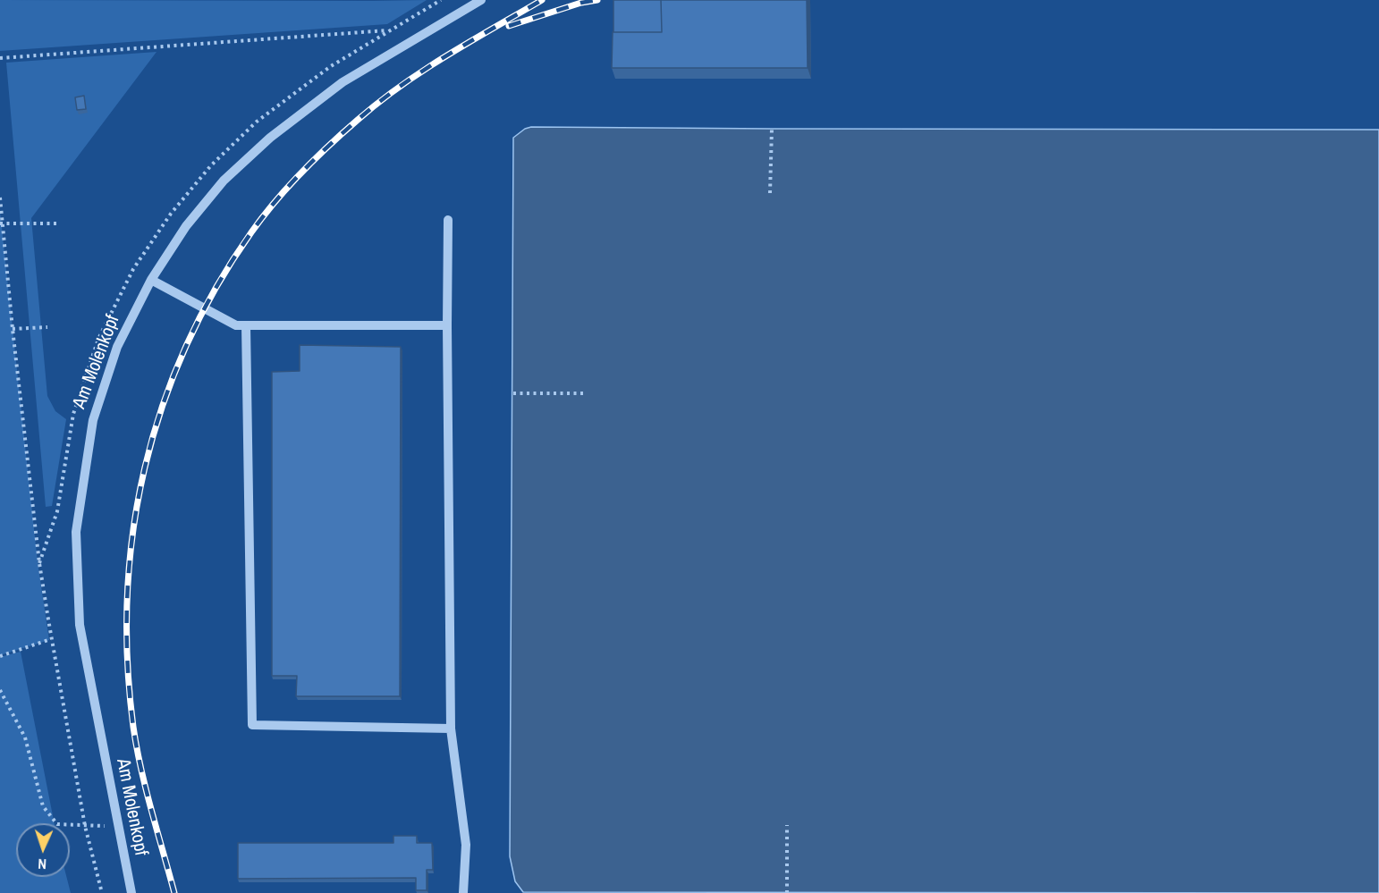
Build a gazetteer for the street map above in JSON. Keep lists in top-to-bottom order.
{
  "streets": {
    "street": ["Am Molenkopf"]
  },
  "north": "bottom"
}
